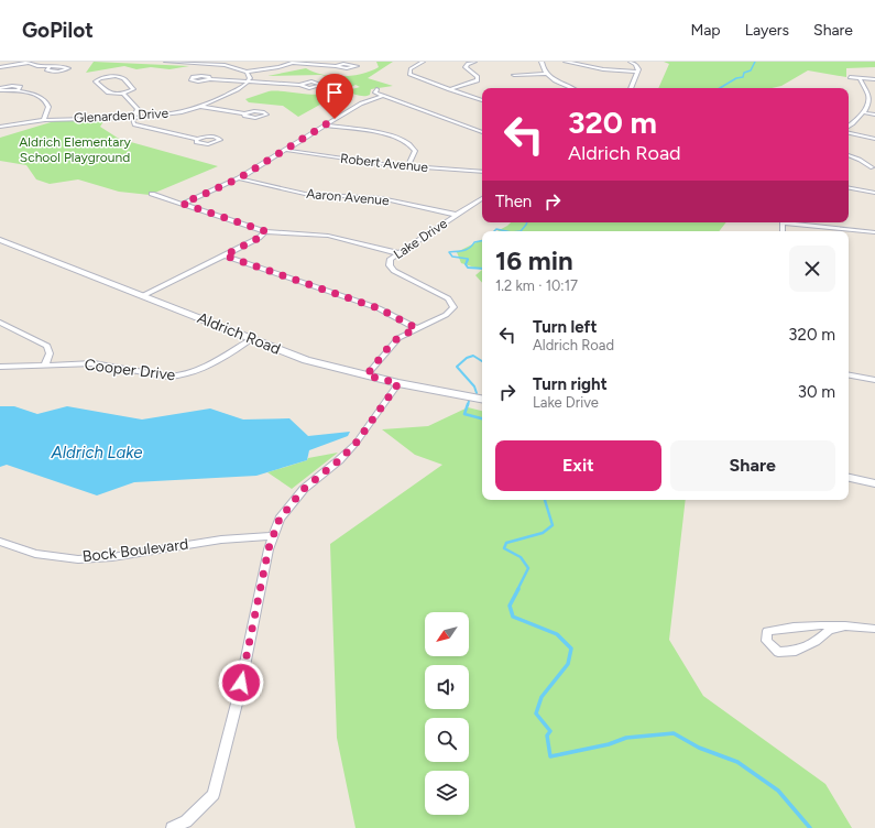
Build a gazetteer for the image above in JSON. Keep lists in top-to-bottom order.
{
  "streets": {
    "main road": ["Aldrich Road"],
    "street": [
      "Glenarden Drive",
      "Robert Avenue",
      "Aaron Avenue",
      "Lake Drive",
      "Cooper Drive",
      "Bock Boulevard"
    ]
  },
  "crossings": [
    ["Aaron Avenue", "Lake Drive"],
    ["Lake Drive", "Aldrich Road"],
    ["Aldrich Road", "Cooper Drive"]
  ],
  "water": ["Aldrich Lake"],
  "parks": ["Aldrich Elementary School Playground"],
  "north": "bottom left",
  "page": {
    "header": "GoPilot",
    "nav": ["Map", "Layers", "Share"],
    "turn": ["320 m", "Aldrich Road"],
    "then": "Then",
    "heading": ["16 min", "1.2 km · 10:17"],
    "list": [
      {
        "name": "Turn left",
        "note": "Aldrich Road",
        "value": "320 m"
      },
      {
        "name": "Turn right",
        "note": "Lake Drive",
        "value": "30 m"
      }
    ],
    "buttons": ["Exit", "Share"]
  }
}
